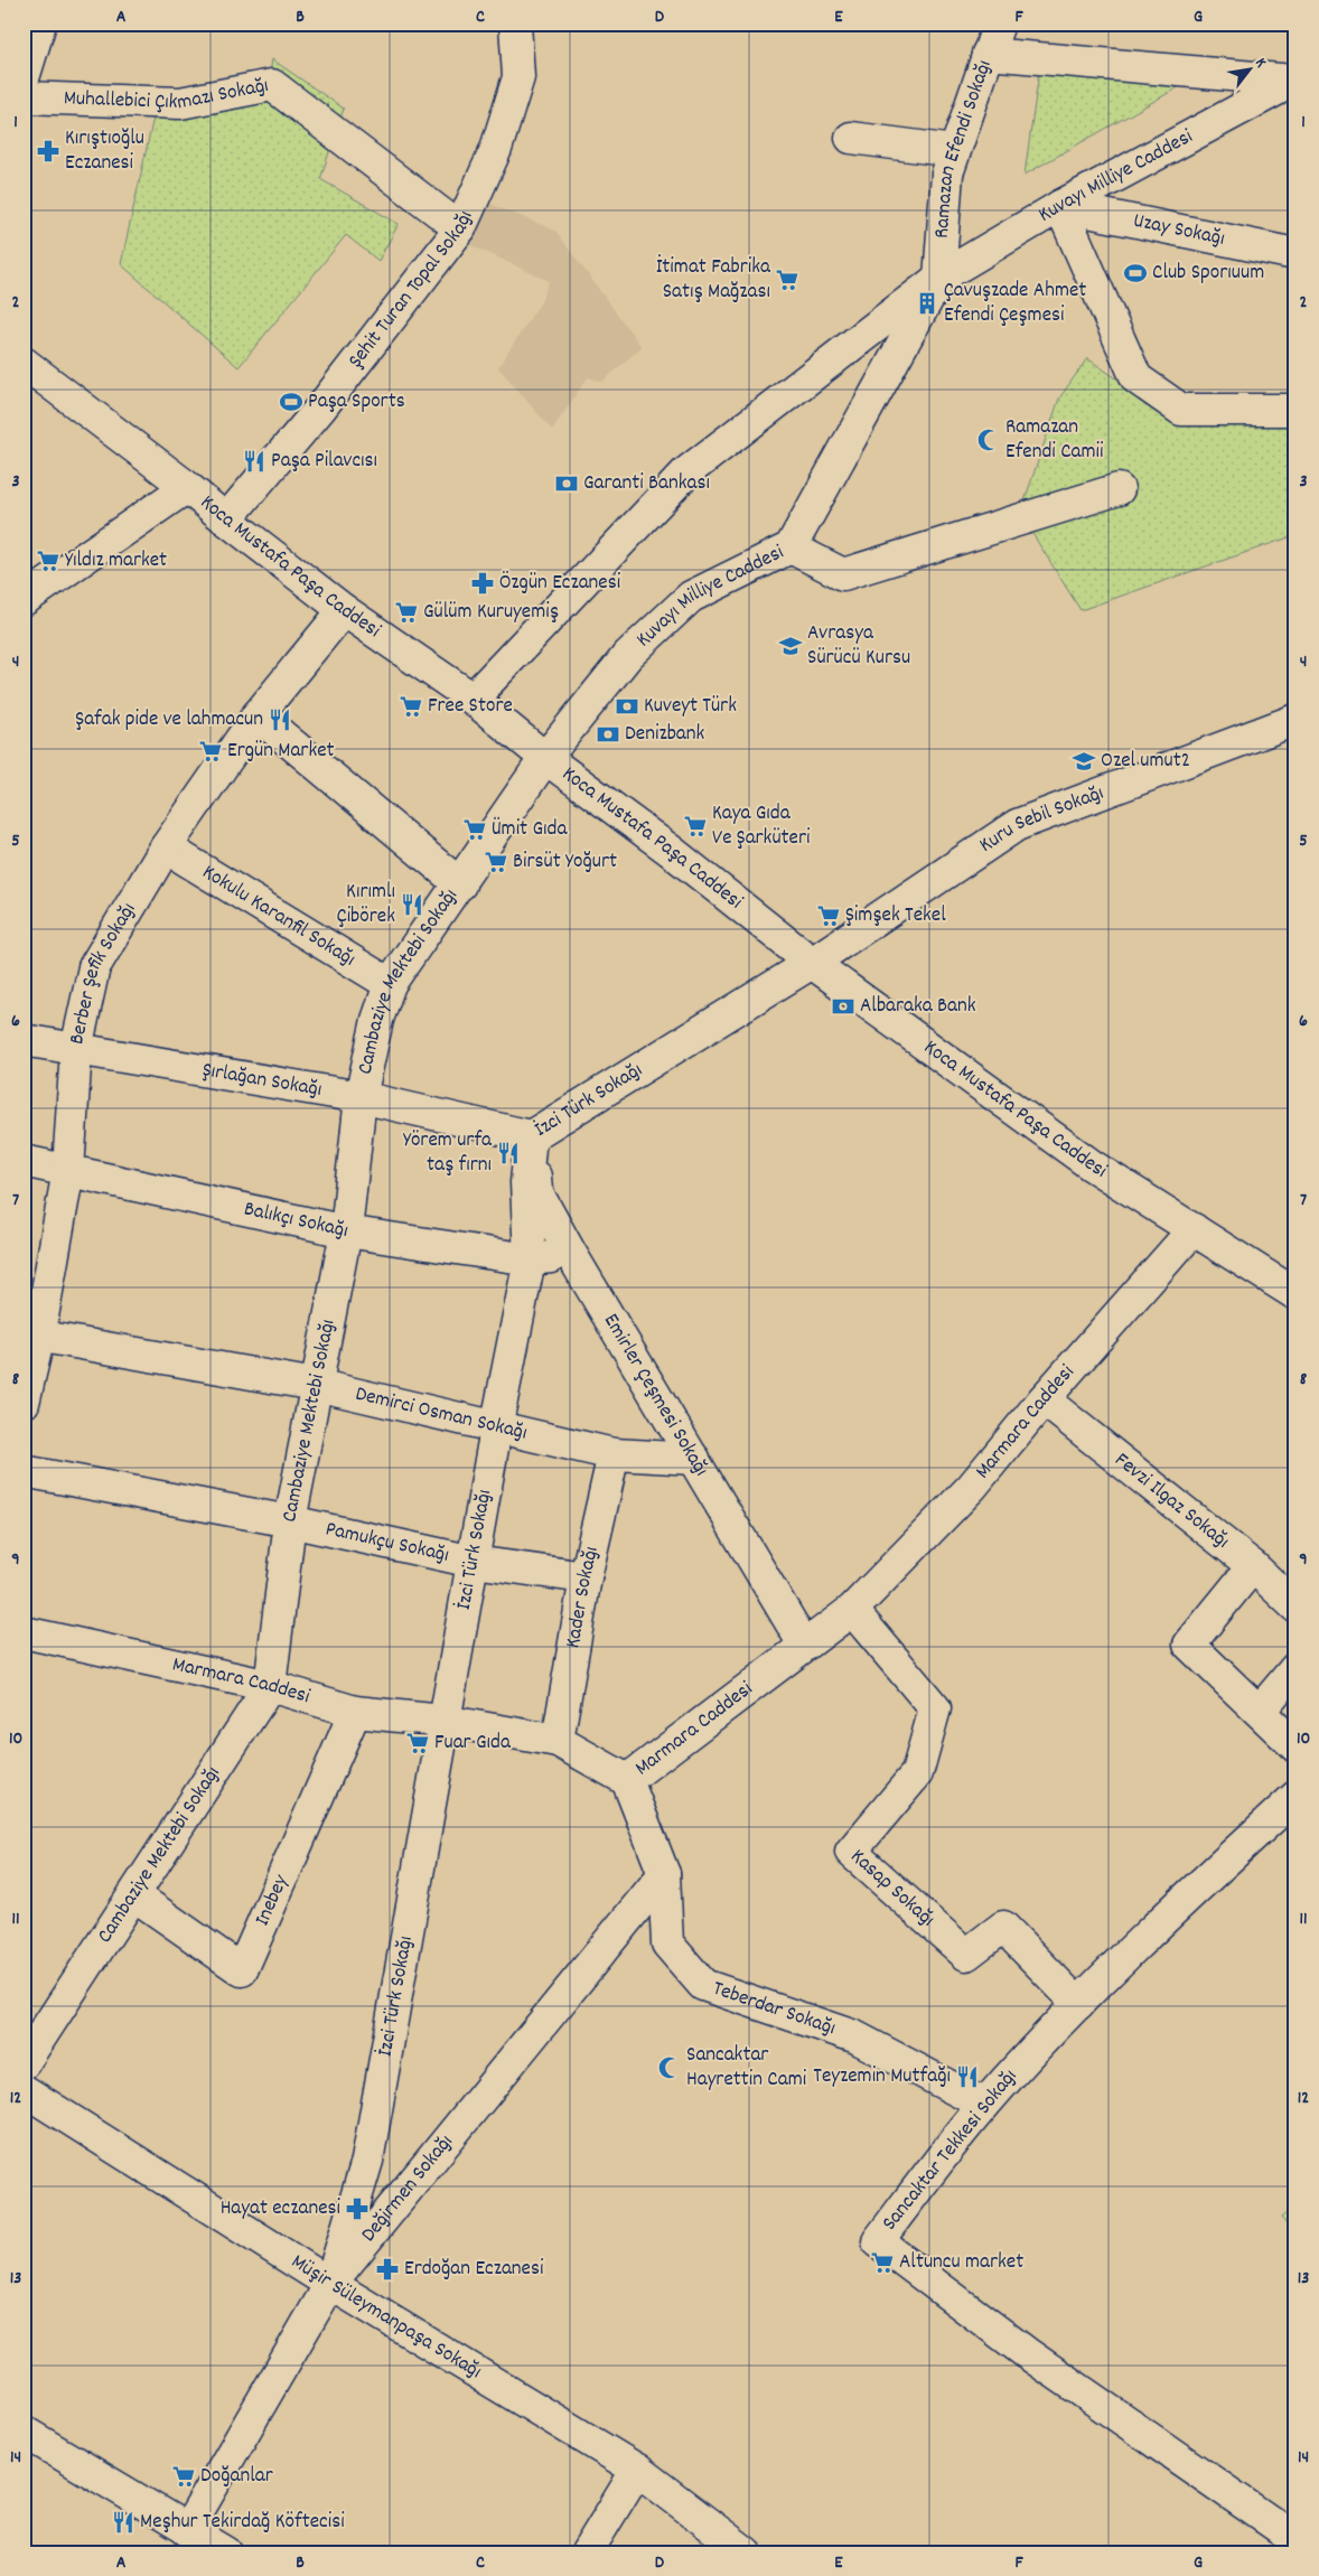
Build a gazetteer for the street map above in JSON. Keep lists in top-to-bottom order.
{
  "streets": {
    "street": [
      "Muhallebici Çıkmazı Sokağı",
      "Ramazan Efendi Sokağı",
      "Kuvayı Milliye Caddesi",
      "Uzay Sokağı",
      "Şehit Turan Topal Sokağı",
      "Koca Mustafa Paşa Caddesi",
      "Kuru Sebil Sokağı",
      "Kokulu Karanfil Sokağı",
      "Berber Şefik Sokağı",
      "Cambaziye Mektebi Sokağı",
      "Şırlağan Sokağı",
      "İzci Türk Sokağı",
      "Balıkçı Sokağı",
      "Emirler Çeşmesi Sokağı",
      "Demirci Osman Sokağı",
      "Marmara Caddesi",
      "Fevzi Ilgaz Sokağı",
      "Pamukçu Sokağı",
      "Kader Sokağı",
      "Kasap Sokağı",
      "Inebey",
      "Teberdar Sokağı",
      "Sancaktar Tekkesi Sokağı",
      "Değirmen Sokağı",
      "Müşir Süleymanpaşa Sokağı"
    ]
  },
  "crossings": [
    ["Muhallebici Çıkmazı Sokağı", "Şehit Turan Topal Sokağı"],
    ["Ramazan Efendi Sokağı", "Kuvayı Milliye Caddesi"],
    ["Kuvayı Milliye Caddesi", "Uzay Sokağı"],
    ["Kuvayı Milliye Caddesi", "Koca Mustafa Paşa Caddesi"],
    ["Kuvayı Milliye Caddesi", "Cambaziye Mektebi Sokağı"],
    ["Şehit Turan Topal Sokağı", "Koca Mustafa Paşa Caddesi"],
    ["Koca Mustafa Paşa Caddesi", "Kuru Sebil Sokağı"],
    ["Koca Mustafa Paşa Caddesi", "Berber Şefik Sokağı"],
    ["Koca Mustafa Paşa Caddesi", "Cambaziye Mektebi Sokağı"],
    ["Koca Mustafa Paşa Caddesi", "İzci Türk Sokağı"],
    ["Koca Mustafa Paşa Caddesi", "Marmara Caddesi"],
    ["Kuru Sebil Sokağı", "İzci Türk Sokağı"],
    ["Kokulu Karanfil Sokağı", "Berber Şefik Sokağı"],
    ["Kokulu Karanfil Sokağı", "Cambaziye Mektebi Sokağı"],
    ["Berber Şefik Sokağı", "Şırlağan Sokağı"],
    ["Berber Şefik Sokağı", "Balıkçı Sokağı"],
    ["Berber Şefik Sokağı", "Demirci Osman Sokağı"],
    ["Cambaziye Mektebi Sokağı", "Şırlağan Sokağı"],
    ["Cambaziye Mektebi Sokağı", "Balıkçı Sokağı"],
    ["Cambaziye Mektebi Sokağı", "Demirci Osman Sokağı"],
    ["Cambaziye Mektebi Sokağı", "Marmara Caddesi"],
    ["Cambaziye Mektebi Sokağı", "Pamukçu Sokağı"],
    ["Cambaziye Mektebi Sokağı", "Inebey"],
    ["Şırlağan Sokağı", "İzci Türk Sokağı"],
    ["Şırlağan Sokağı", "Emirler Çeşmesi Sokağı"],
    ["İzci Türk Sokağı", "Balıkçı Sokağı"],
    ["İzci Türk Sokağı", "Emirler Çeşmesi Sokağı"],
    ["İzci Türk Sokağı", "Demirci Osman Sokağı"],
    ["İzci Türk Sokağı", "Marmara Caddesi"],
    ["İzci Türk Sokağı", "Pamukçu Sokağı"],
    ["İzci Türk Sokağı", "Değirmen Sokağı"],
    ["İzci Türk Sokağı", "Müşir Süleymanpaşa Sokağı"],
    ["Balıkçı Sokağı", "Emirler Çeşmesi Sokağı"],
    ["Emirler Çeşmesi Sokağı", "Demirci Osman Sokağı"],
    ["Emirler Çeşmesi Sokağı", "Marmara Caddesi"],
    ["Demirci Osman Sokağı", "Kader Sokağı"],
    ["Marmara Caddesi", "Fevzi Ilgaz Sokağı"],
    ["Marmara Caddesi", "Kader Sokağı"],
    ["Marmara Caddesi", "Kasap Sokağı"],
    ["Marmara Caddesi", "Inebey"],
    ["Marmara Caddesi", "Teberdar Sokağı"],
    ["Pamukçu Sokağı", "Kader Sokağı"],
    ["Kasap Sokağı", "Sancaktar Tekkesi Sokağı"],
    ["Teberdar Sokağı", "Sancaktar Tekkesi Sokağı"],
    ["Teberdar Sokağı", "Değirmen Sokağı"],
    ["Değirmen Sokağı", "Müşir Süleymanpaşa Sokağı"]
  ],
  "places": {
    "pharmacy": [
      "Kırıştıoğlu Eczanesi",
      "Özgün Eczanesi",
      "Hayat eczanesi",
      "Erdoğan Eczanesi"
    ],
    "sports": ["Club Sporıuum", "Paşa Sports"],
    "supermarket": [
      "İtimat Fabrika Satış Mağzası",
      "Yıldız market",
      "Gülüm Kuruyemiş",
      "Free Store",
      "Ergün Market",
      "Kaya Gıda Ve Şarküteri",
      "Ümit Gıda",
      "Birsüt Yoğurt",
      "Şimşek Tekel",
      "Fuar Gıda",
      "Altuncu market",
      "Doğanlar"
    ],
    "building": ["Çavuşzade Ahmet Efendi Çeşmesi"],
    "mosque": ["Ramazan Efendi Camii", "Sancaktar Hayrettin Cami"],
    "restaurant": [
      "Paşa Pilavcısı",
      "Şafak pide ve lahmacun",
      "Kırımlı Çibörek",
      "Yörem urfa taş fırnı",
      "Teyzemin Mutfağı",
      "Meşhur Tekirdağ Köftecisi"
    ],
    "bank": [
      "Garanti Bankası",
      "Kuveyt Türk",
      "Denizbank",
      "Albaraka Bank"
    ],
    "school or university": ["Avrasya Sürücü Kursu", "Ozel umut2"]
  },
  "north": "top right",
  "grid": {
    "columns": [
      "A",
      "B",
      "C",
      "D",
      "E",
      "F",
      "G"
    ],
    "rows": [
      "1",
      "2",
      "3",
      "4",
      "5",
      "6",
      "7",
      "8",
      "9",
      "10",
      "11",
      "12",
      "13",
      "14"
    ]
  }
}
